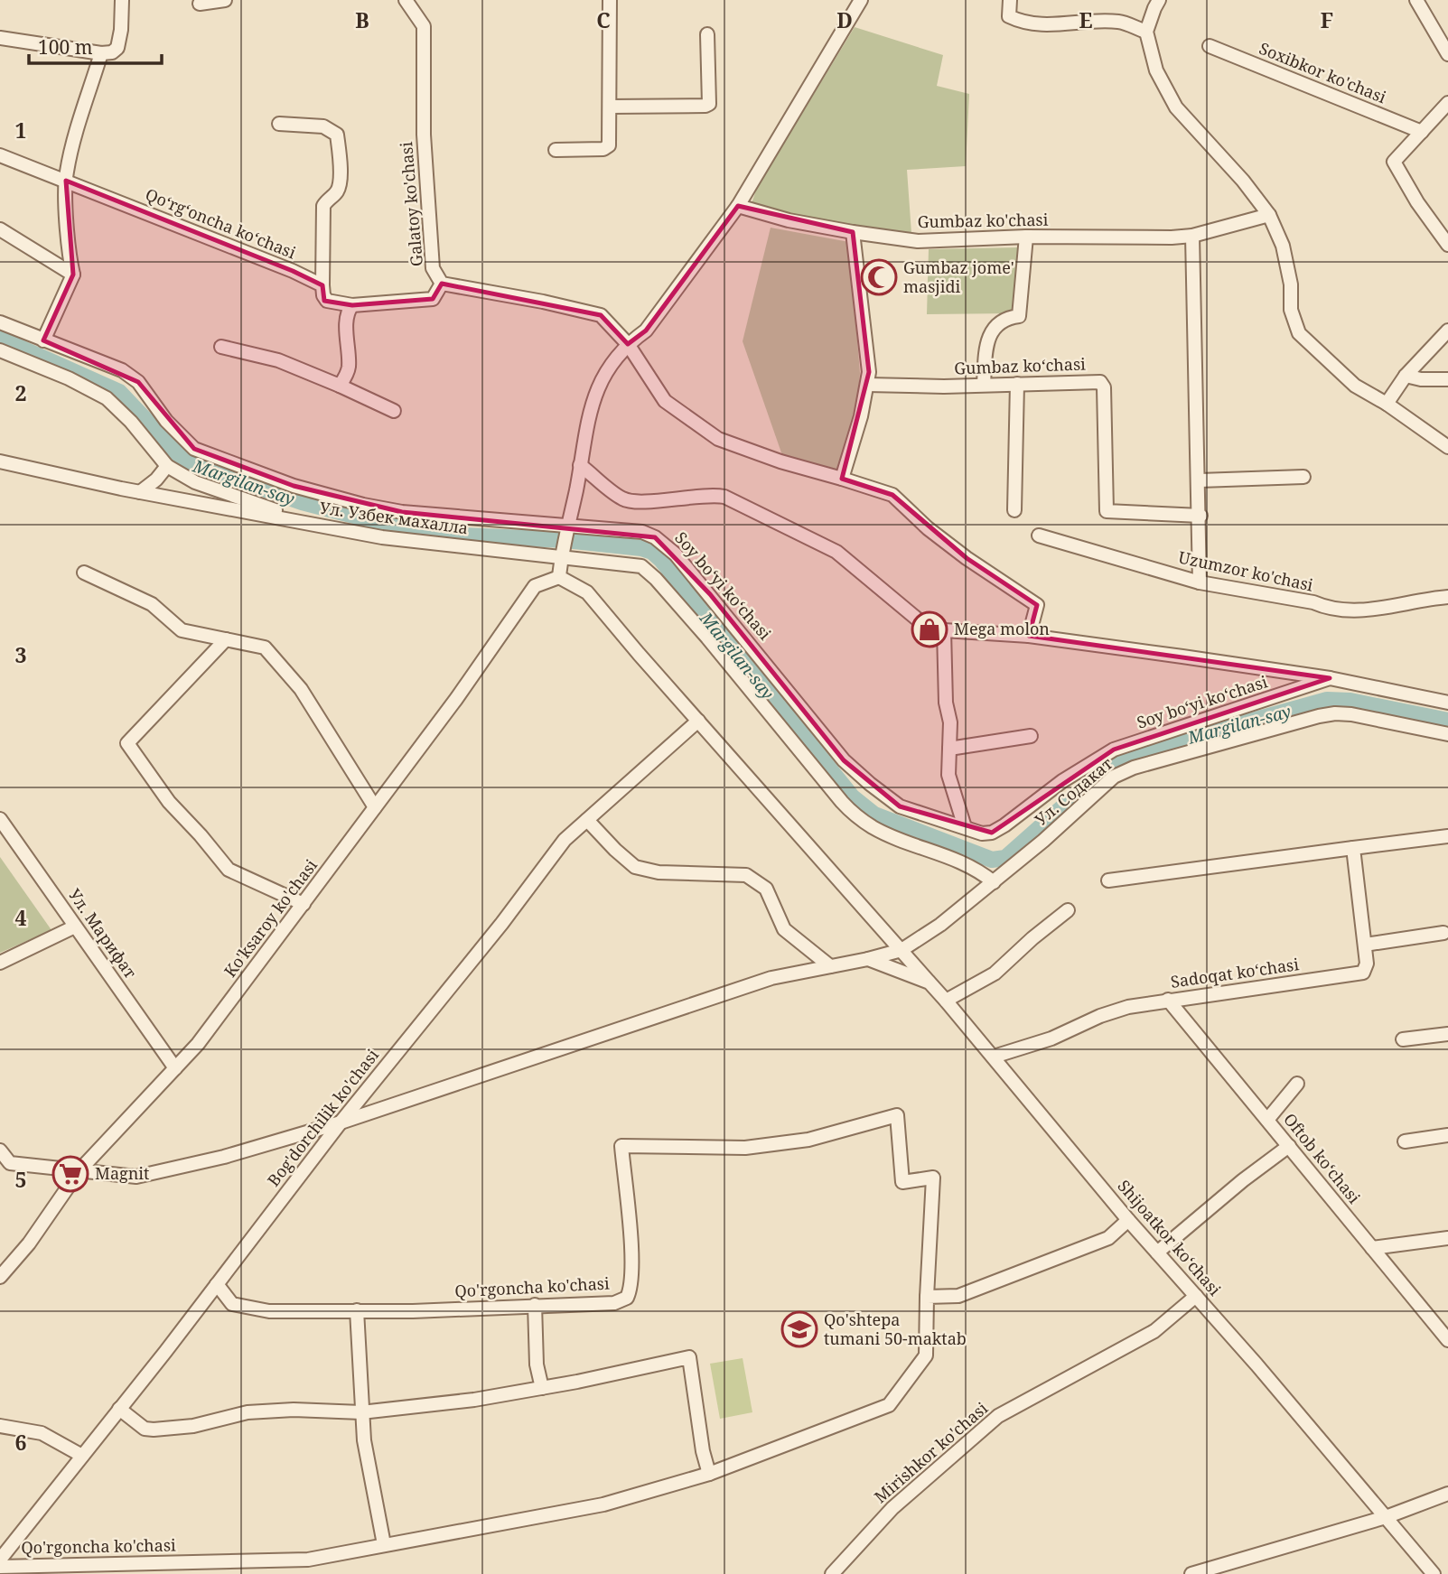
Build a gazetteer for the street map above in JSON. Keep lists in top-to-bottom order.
{
  "streets": {
    "street": [
      "Soxibkor ko'chasi",
      "Galatoy ko'chasi",
      "Gumbaz ko'chasi",
      "Qo‘rg‘oncha ko‘chasi",
      "Gumbaz koʻchasi",
      "Ул. Узбек махалла",
      "Uzumzor ko'chasi",
      "Soy boʻyi koʻchasi",
      "Ул. Содакат",
      "Ko'ksaroy ko'chasi",
      "Ул. Марифат",
      "Sadoqat koʻchasi",
      "Bog'dorchilik ko'chasi",
      "Oftob koʻchasi",
      "Shijoatkor koʻchasi",
      "Qo'rgoncha ko'chasi",
      "Mirishkor ko'chasi"
    ]
  },
  "crossings": [
    ["Ул. Узбек махалла", "Ул. Содакат"],
    ["Ул. Содакат", "Ko'ksaroy ko'chasi"],
    ["Ул. Содакат", "Bog'dorchilik ko'chasi"],
    ["Ул. Содакат", "Shijoatkor koʻchasi"],
    ["Ko'ksaroy ko'chasi", "Ул. Марифат"],
    ["Sadoqat koʻchasi", "Oftob koʻchasi"],
    ["Sadoqat koʻchasi", "Shijoatkor koʻchasi"],
    ["Bog'dorchilik ko'chasi", "Qo'rgoncha ko'chasi"],
    ["Shijoatkor koʻchasi", "Mirishkor ko'chasi"]
  ],
  "water": ["Margilan-say"],
  "places": {
    "mosque": ["Gumbaz jome' masjidi"],
    "shop": ["Mega molon"],
    "supermarket": ["Magnit"],
    "school or university": ["Qo'shtepa tumani 50-maktab"]
  },
  "scale_bar": "100 m",
  "grid": {
    "columns": [
      "B",
      "C",
      "D",
      "E",
      "F"
    ],
    "rows": [
      "1",
      "2",
      "3",
      "4",
      "5",
      "6"
    ]
  }
}
